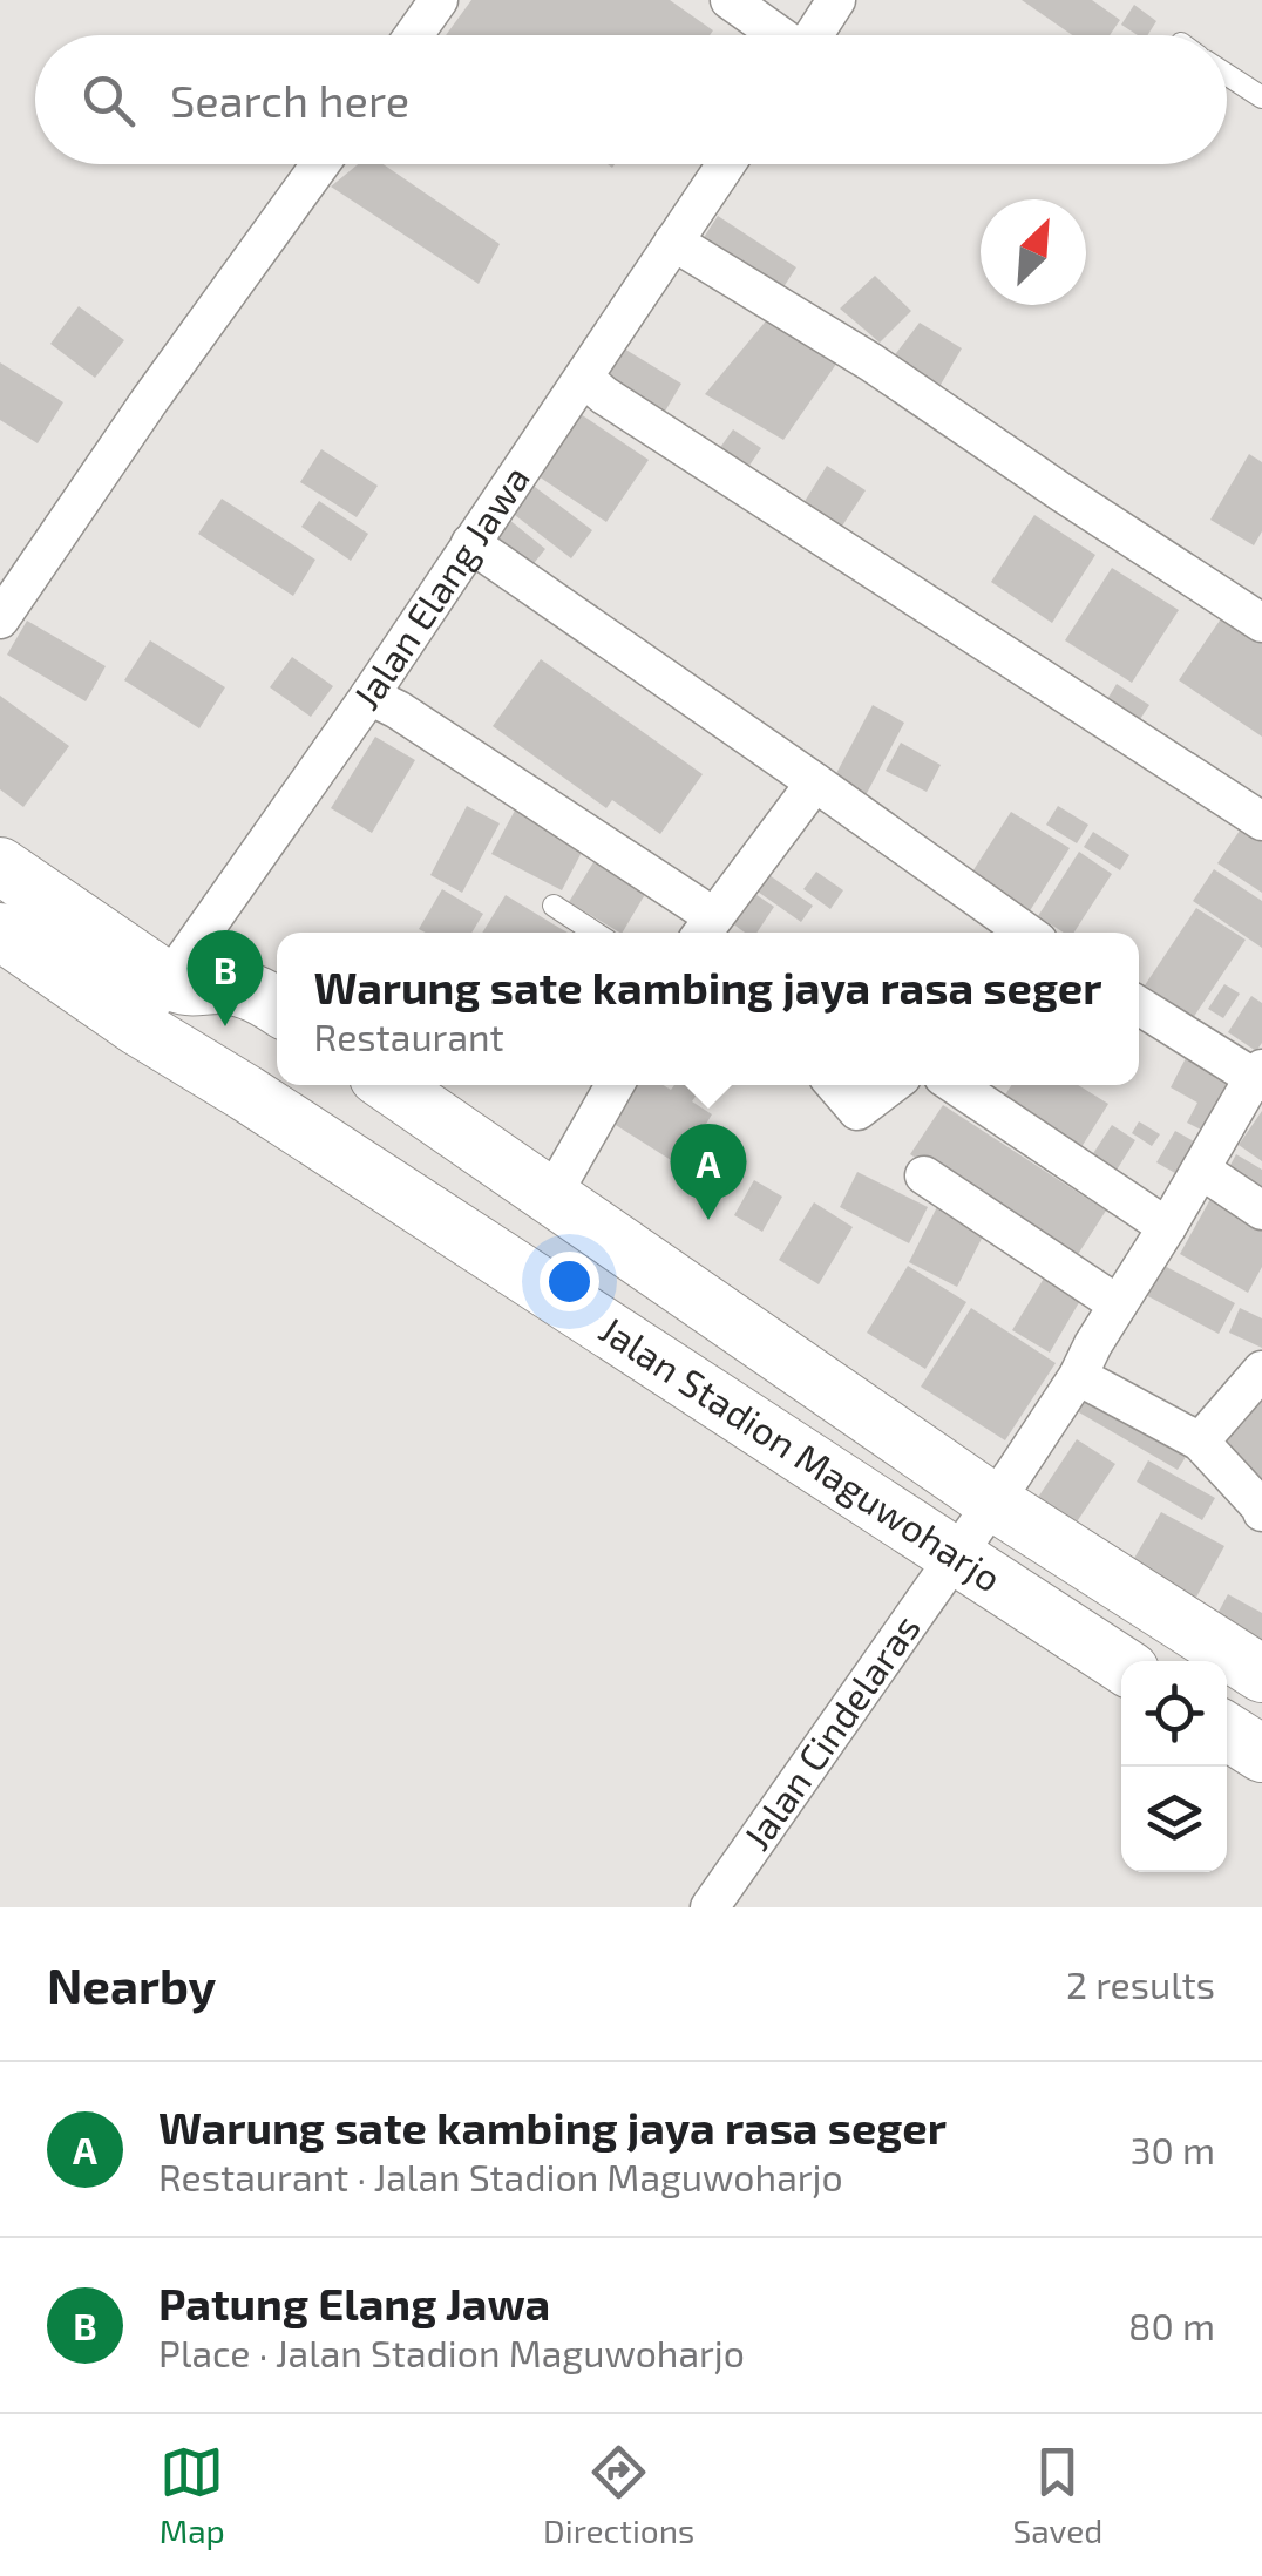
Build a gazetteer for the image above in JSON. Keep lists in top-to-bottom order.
{
  "streets": {
    "main road": ["Jalan Stadion Maguwoharjo"],
    "street": ["Jalan Elang Jawa", "Jalan Cindelaras"]
  },
  "crossings": [
    ["Jalan Elang Jawa", "Jalan Stadion Maguwoharjo"],
    ["Jalan Stadion Maguwoharjo", "Jalan Cindelaras"]
  ],
  "north": "top right",
  "page": {
    "search": "Search here",
    "pins": ["B", "A"],
    "popup": ["Warung sate kambing jaya rasa seger", "Restaurant"],
    "heading": ["Nearby", "2 results"],
    "list": [
      {
        "mark": "A",
        "name": "Warung sate kambing jaya rasa seger",
        "note": "Restaurant · Jalan Stadion Maguwoharjo",
        "value": "30 m"
      },
      {
        "mark": "B",
        "name": "Patung Elang Jawa",
        "note": "Place · Jalan Stadion Maguwoharjo",
        "value": "80 m"
      }
    ],
    "nav": ["Map", "Directions", "Saved"]
  }
}
